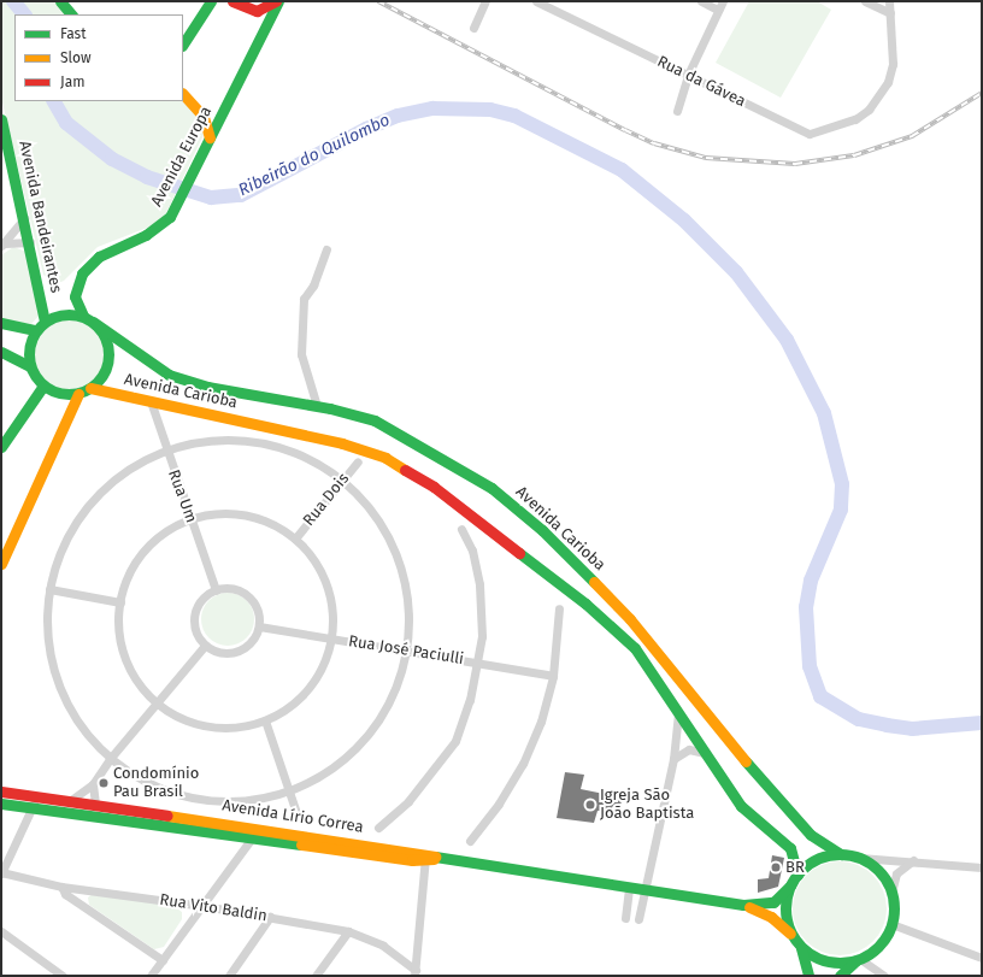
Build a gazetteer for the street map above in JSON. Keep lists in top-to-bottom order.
{
  "streets": {
    "main road": [
      "Avenida Europa",
      "Avenida Bandeirantes",
      "Avenida Carioba",
      "Avenida Lírio Correa"
    ],
    "street": [
      "Rua da Gávea",
      "Rua Um",
      "Rua Dois",
      "Rua José Paciulli",
      "Rua Vito Baldin"
    ]
  },
  "crossings": [
    ["Avenida Europa", "Avenida Bandeirantes"],
    ["Avenida Europa", "Avenida Carioba"],
    ["Avenida Bandeirantes", "Avenida Carioba"],
    ["Avenida Carioba", "Rua Um"],
    ["Avenida Carioba", "Avenida Lírio Correa"],
    ["Rua Um", "Rua José Paciulli"]
  ],
  "water": ["Ribeirão do Quilombo"],
  "places": ["Condomínio Pau Brasil", "Igreja São João Baptista", "BR"],
  "legend": ["Fast", "Slow", "Jam"]
}
